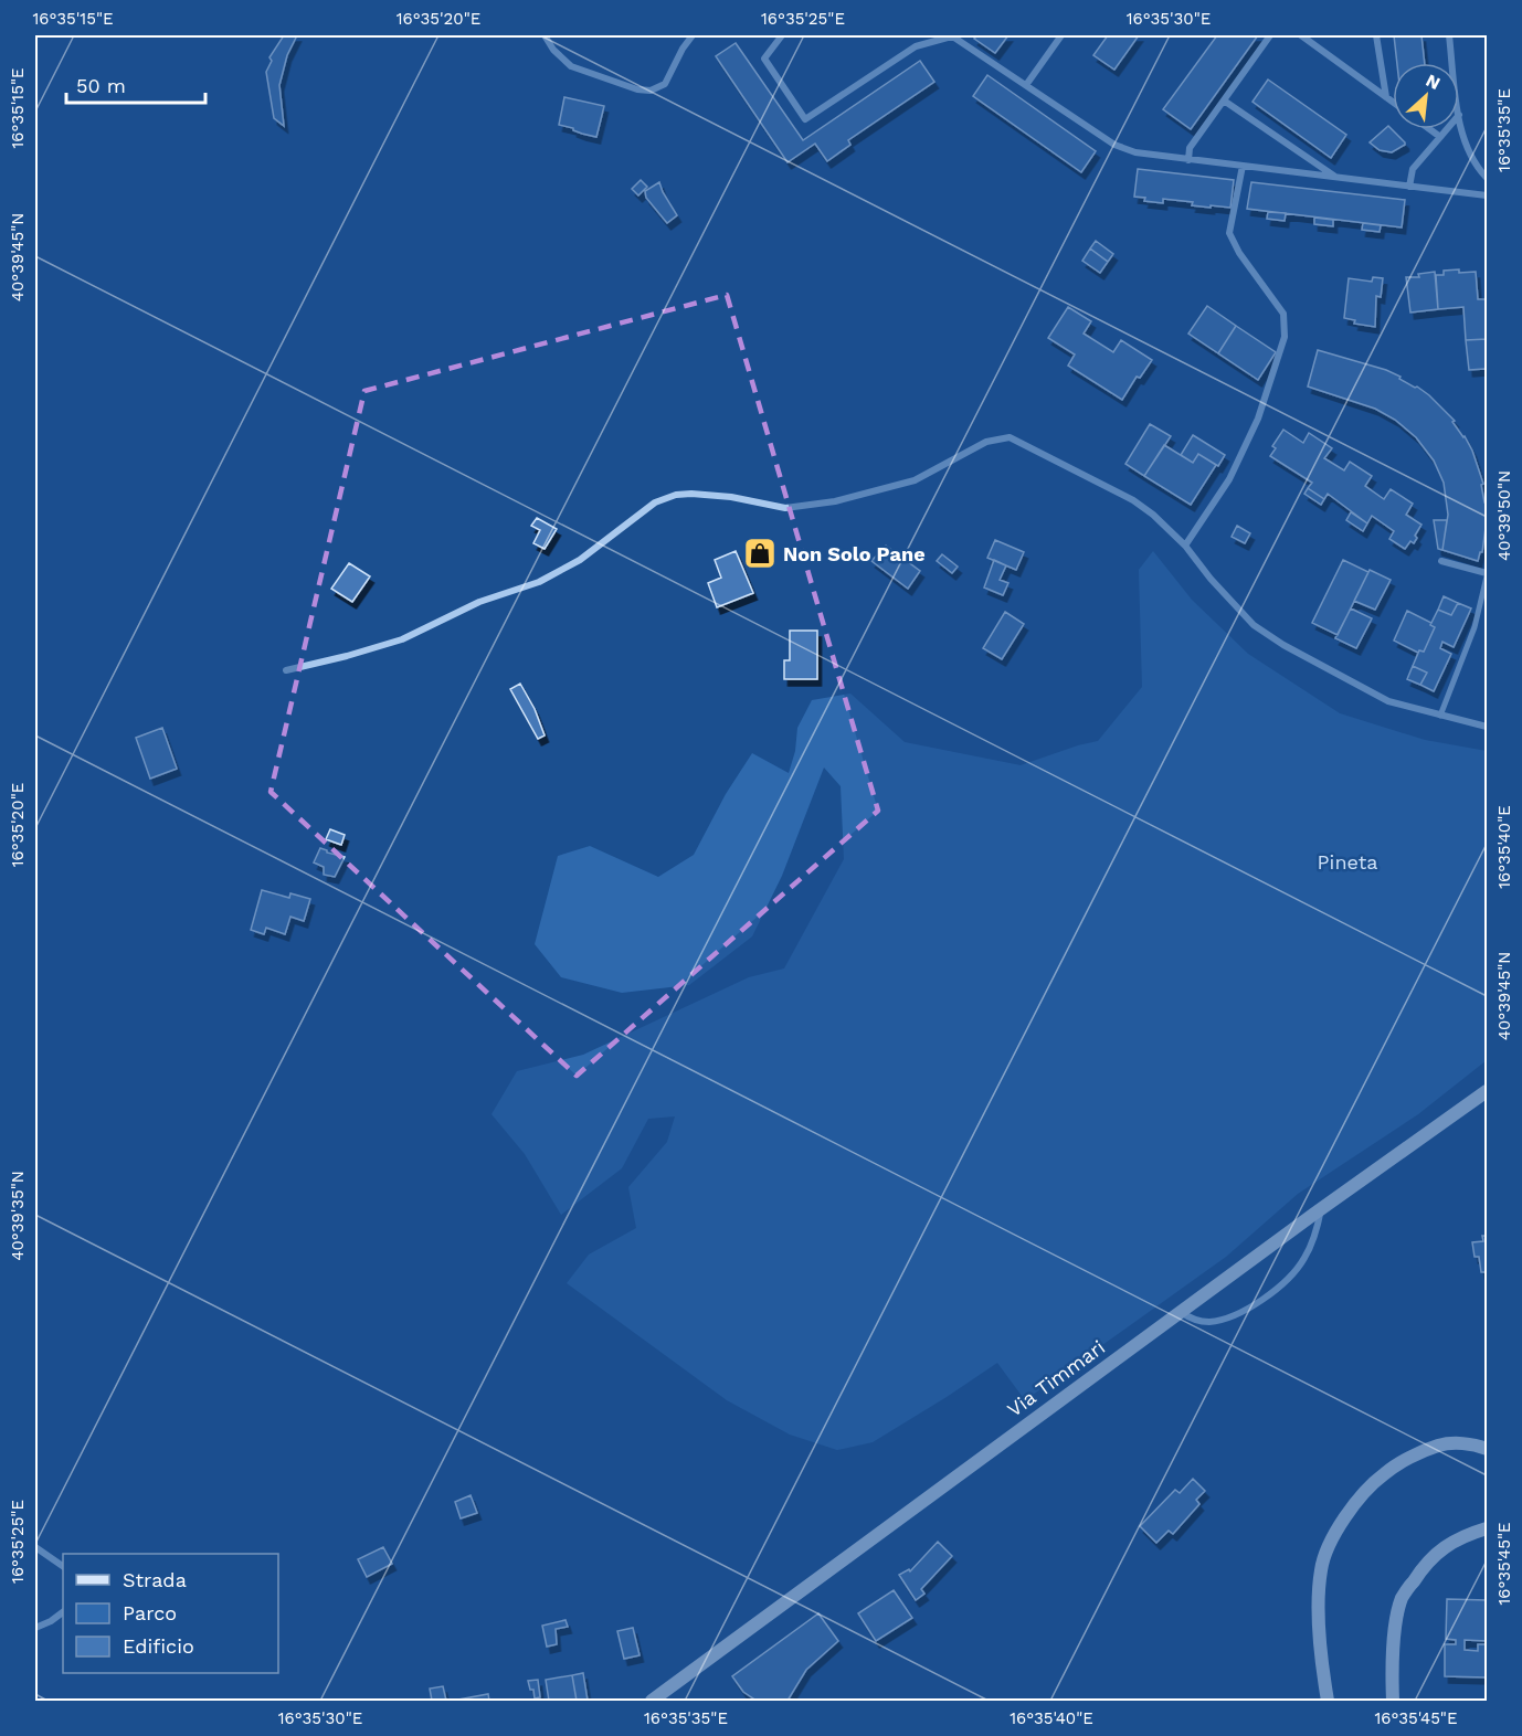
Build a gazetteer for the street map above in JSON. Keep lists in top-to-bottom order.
{
  "streets": {
    "main road": ["Via Timmari"]
  },
  "parks": ["Pineta"],
  "places": {
    "shop": ["Non Solo Pane"]
  },
  "legend": ["Strada", "Parco", "Edificio"],
  "scale_bar": "50 m",
  "north": "top right",
  "coordinates": [
    "16°35'15\"E",
    "16°35'20\"E",
    "16°35'25\"E",
    "16°35'30\"E",
    "16°35'35\"E",
    "40°39'45\"N",
    "40°39'50\"N",
    "16°35'40\"E",
    "40°39'35\"N",
    "16°35'45\"E"
  ]
}
